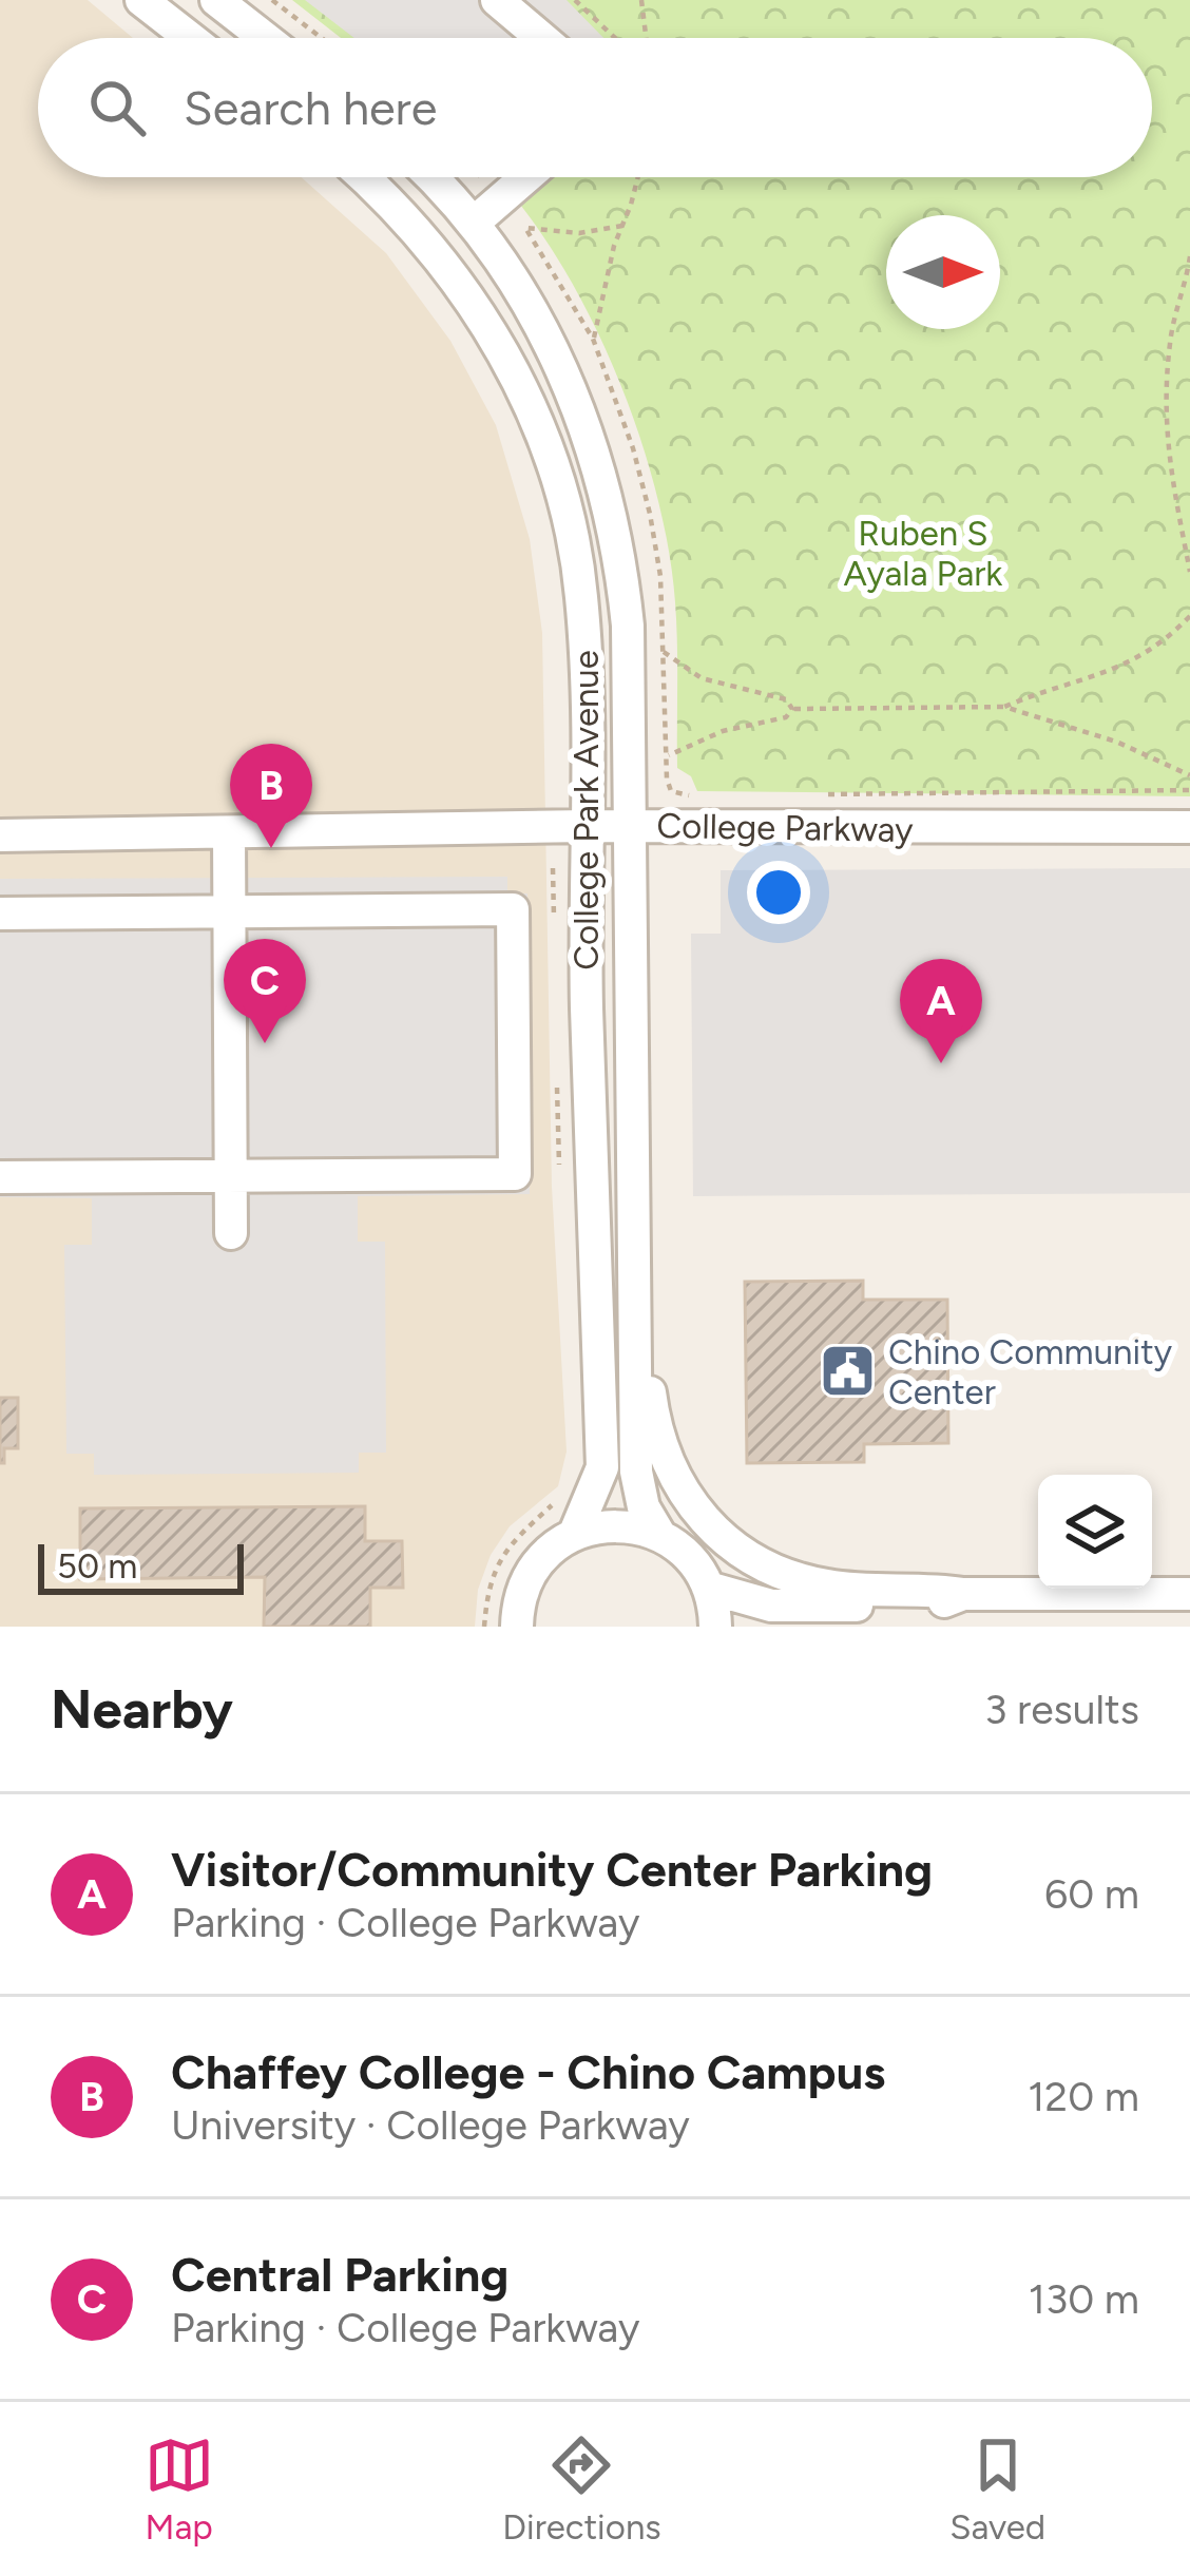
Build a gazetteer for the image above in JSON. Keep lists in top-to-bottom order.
{
  "streets": {
    "street": ["College Park Avenue", "College Parkway"]
  },
  "crossings": [
    ["College Park Avenue", "College Parkway"]
  ],
  "parks": ["Ruben S Ayala Park"],
  "places": {
    "public building": ["Chino Community Center"]
  },
  "scale_bar": "50 m",
  "north": "right",
  "page": {
    "search": "Search here",
    "pins": ["B", "C", "A"],
    "scale": "50 m",
    "heading": ["Nearby", "3 results"],
    "list": [
      {
        "mark": "A",
        "name": "Visitor/Community Center Parking",
        "note": "Parking · College Parkway",
        "value": "60 m"
      },
      {
        "mark": "B",
        "name": "Chaffey College - Chino Campus",
        "note": "University · College Parkway",
        "value": "120 m"
      },
      {
        "mark": "C",
        "name": "Central Parking",
        "note": "Parking · College Parkway",
        "value": "130 m"
      }
    ],
    "nav": ["Map", "Directions", "Saved"]
  }
}
